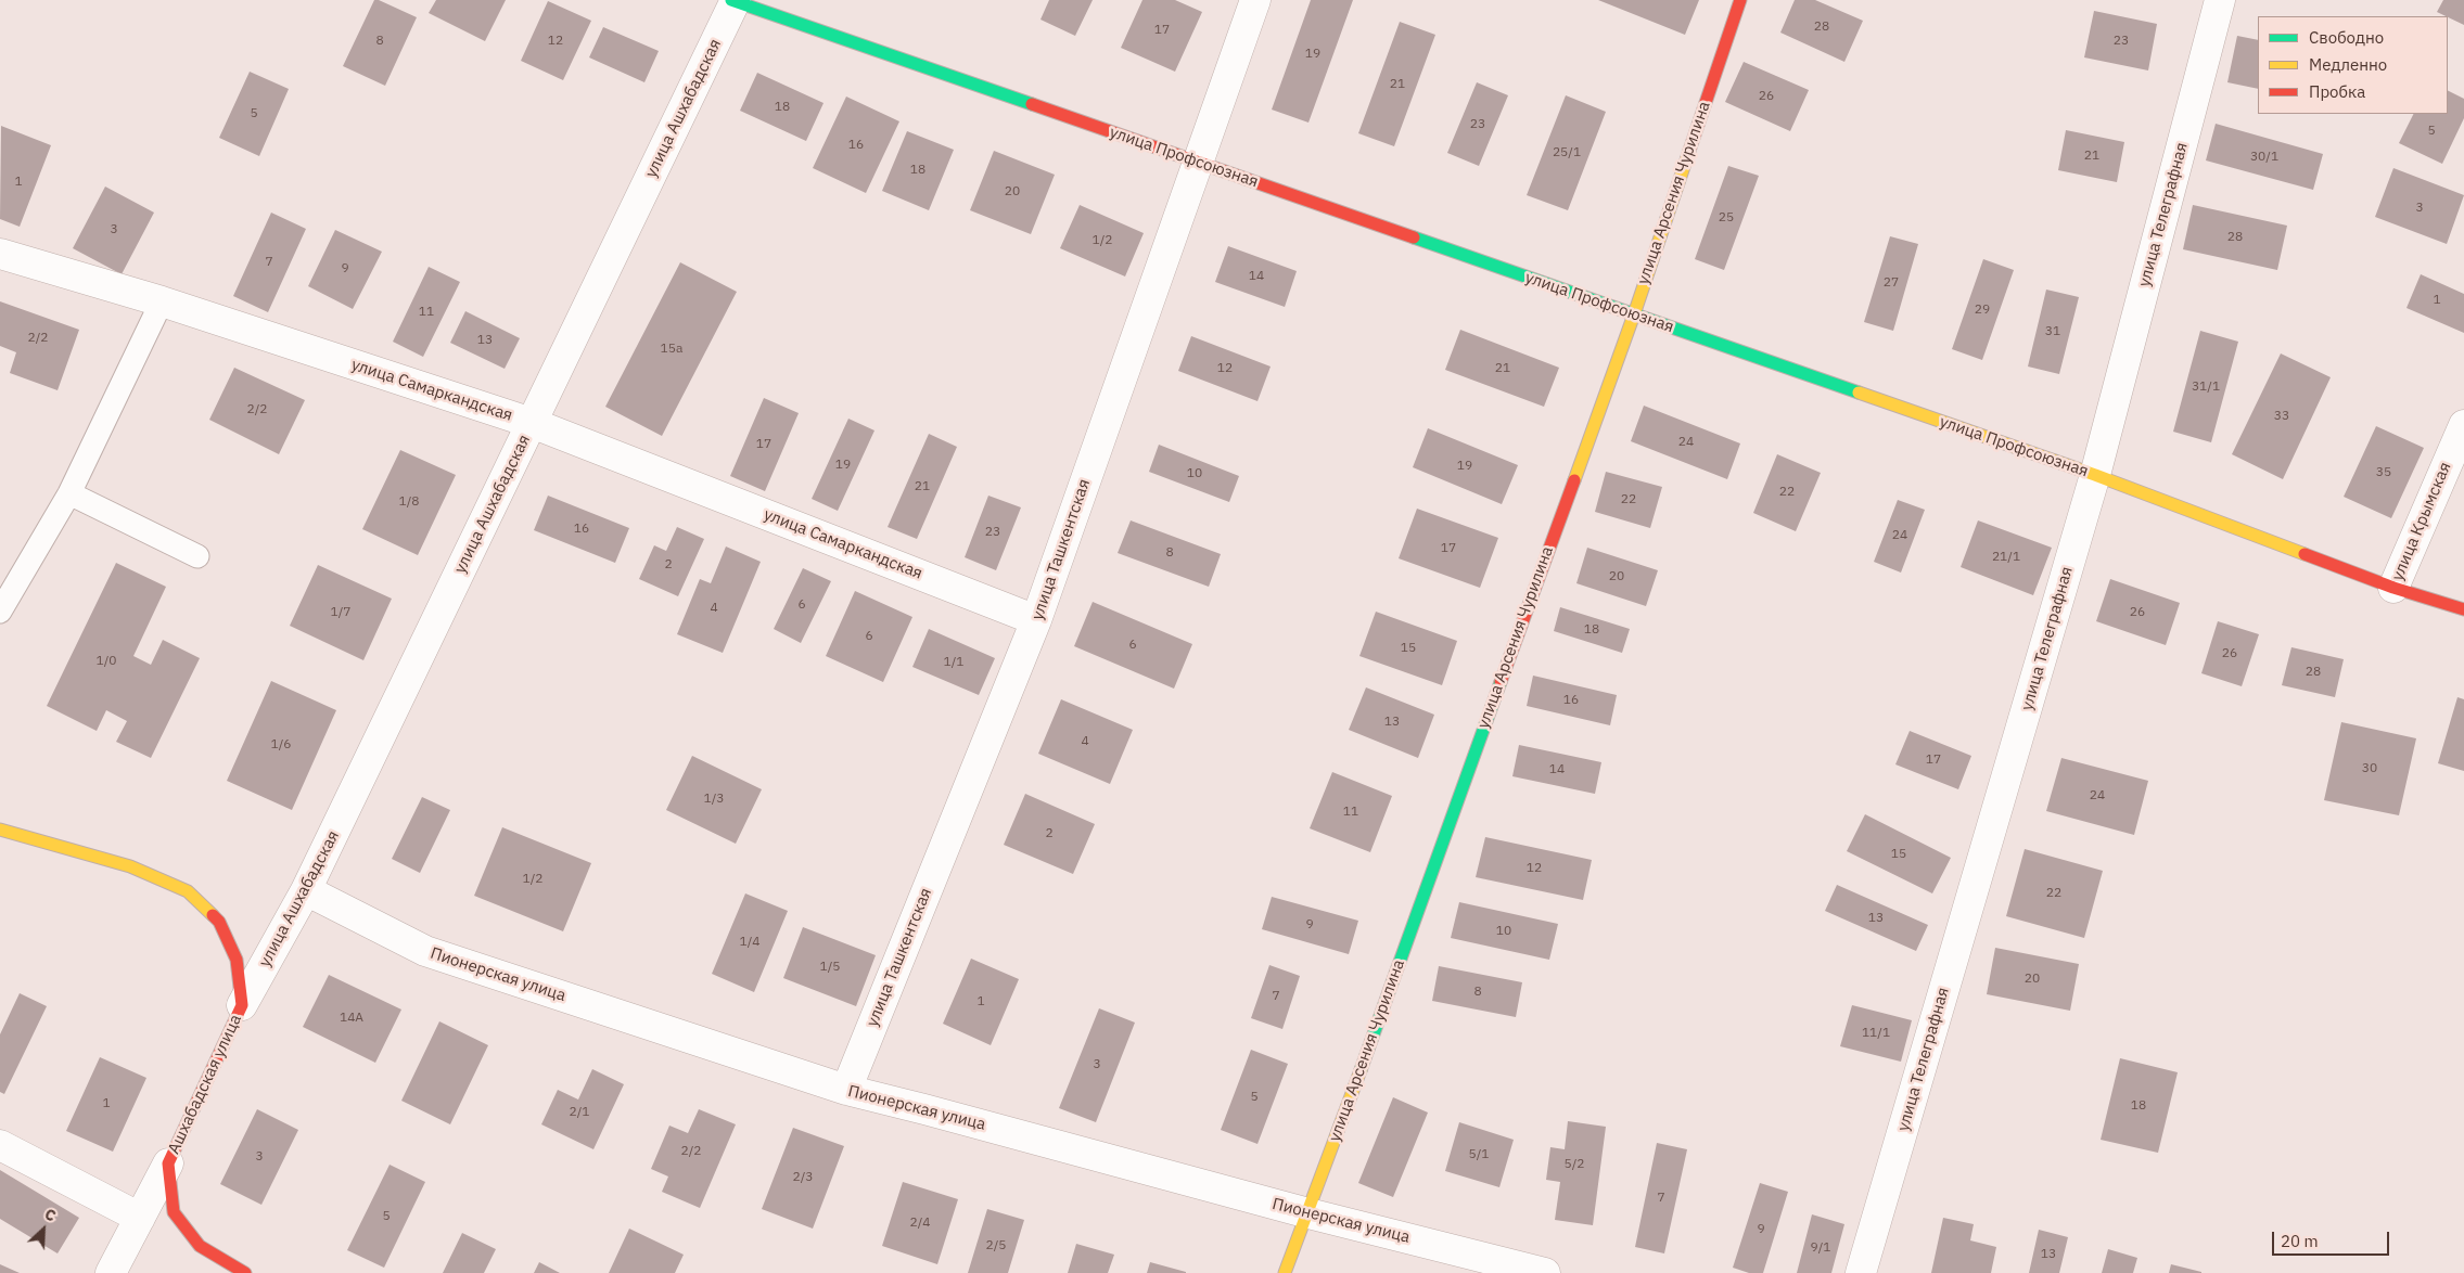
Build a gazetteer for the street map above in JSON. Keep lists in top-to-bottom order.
{
  "streets": {
    "street": [
      "улица Ашхабадская",
      "улица Профсоюзная",
      "улица Арсения Чурилина",
      "улица Телеграфная",
      "улица Самаркандская",
      "улица Крымская",
      "улица Ташкентская",
      "Пионерская улица",
      "Ашхабадская улица"
    ]
  },
  "crossings": [
    ["улица Ашхабадская", "улица Профсоюзная"],
    ["улица Ашхабадская", "улица Самаркандская"],
    ["улица Ашхабадская", "Пионерская улица"],
    ["улица Ашхабадская", "Ашхабадская улица"],
    ["улица Профсоюзная", "улица Арсения Чурилина"],
    ["улица Профсоюзная", "улица Телеграфная"],
    ["улица Профсоюзная", "улица Крымская"],
    ["улица Профсоюзная", "улица Ташкентская"],
    ["улица Арсения Чурилина", "Пионерская улица"],
    ["улица Самаркандская", "улица Ташкентская"],
    ["улица Ташкентская", "Пионерская улица"]
  ],
  "house_numbers": [
    "28",
    "17",
    "8",
    "12",
    "23",
    "19",
    "21",
    "26",
    "18",
    "5",
    "23",
    "5",
    "16",
    "25/1",
    "21",
    "30/1",
    "18",
    "1",
    "20",
    "3",
    "25",
    "3",
    "28",
    "1/2",
    "7",
    "9",
    "14",
    "27",
    "1",
    "29",
    "11",
    "31",
    "2/2",
    "13",
    "15а",
    "12",
    "21",
    "31/1",
    "2/2",
    "33",
    "24",
    "17",
    "19",
    "19",
    "35",
    "10",
    "21",
    "22",
    "22",
    "1/8",
    "16",
    "23",
    "24",
    "17",
    "8",
    "21/1",
    "2",
    "20",
    "6",
    "4",
    "1/7",
    "26",
    "18",
    "6",
    "6",
    "15",
    "26",
    "1/0",
    "1/1",
    "28",
    "16",
    "13",
    "4",
    "1/6",
    "17",
    "30",
    "14",
    "24",
    "1/3",
    "11",
    "2",
    "15",
    "12",
    "1/2",
    "22",
    "13",
    "9",
    "10",
    "1/4",
    "1/5",
    "20",
    "8",
    "7",
    "1",
    "14А",
    "11/1",
    "3",
    "5",
    "1",
    "18",
    "2/1",
    "2/2",
    "5/1",
    "3",
    "5/2",
    "2/3",
    "7",
    "5",
    "2/4",
    "9",
    "2/5",
    "9/1",
    "13"
  ],
  "legend": ["Свободно", "Медленно", "Пробка"],
  "scale_bar": "20 m",
  "north": "top right"
}
